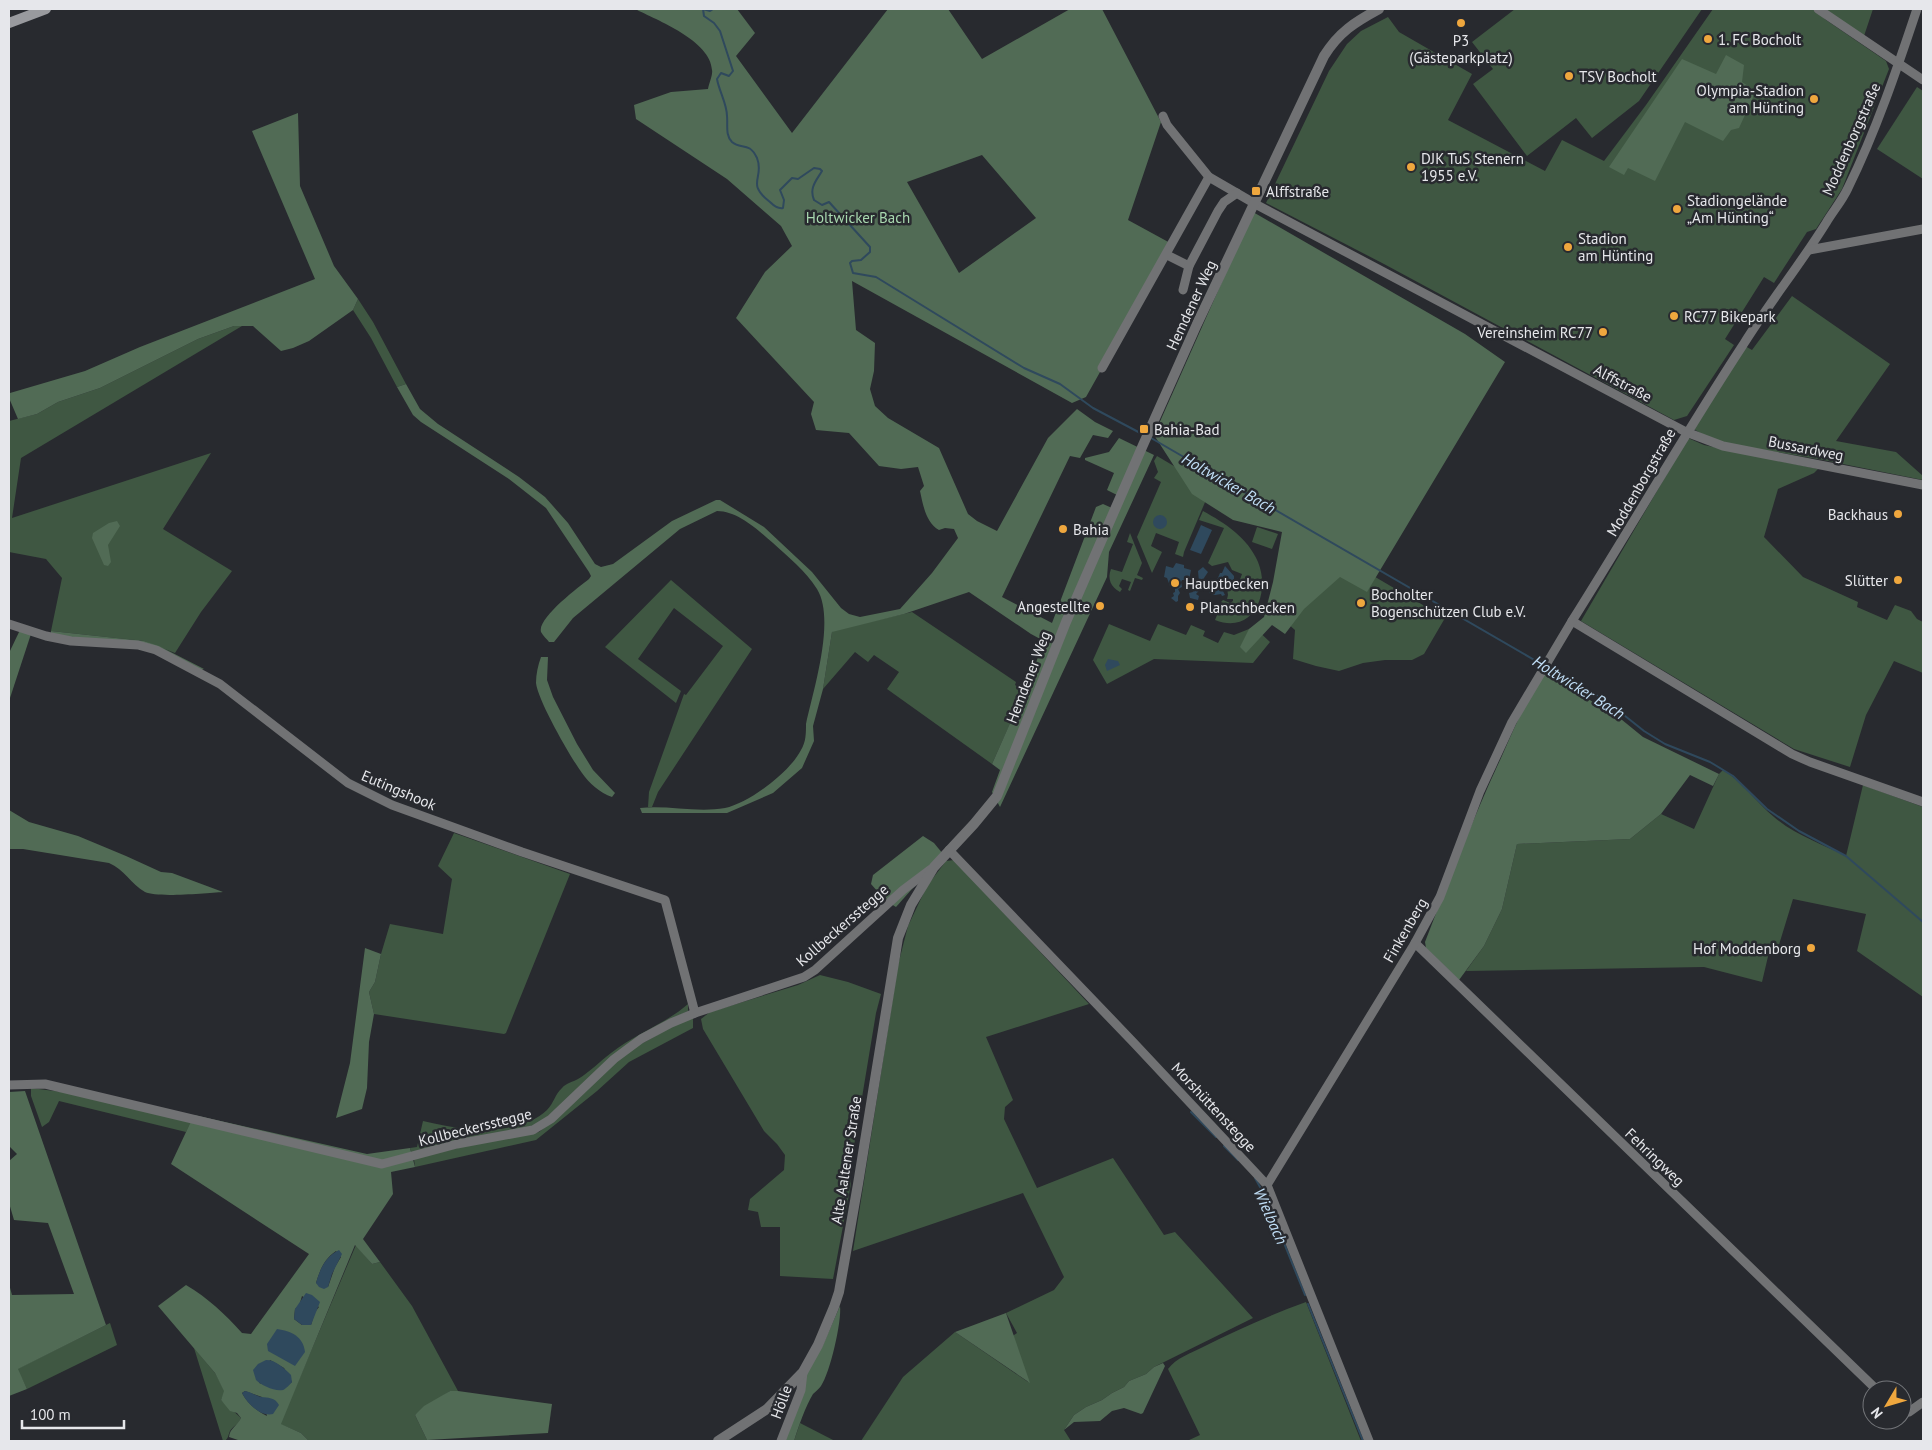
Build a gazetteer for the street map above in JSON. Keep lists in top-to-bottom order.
{
  "streets": {
    "street": [
      "Moddenborgstraße",
      "Hemdener Weg",
      "Alffstraße",
      "Bussardweg",
      "Eutingshook",
      "Kollbeckersstegge",
      "Finkenberg",
      "Morshüttenstegge",
      "Fehringweg",
      "Alte Aaltener Straße",
      "Hölle"
    ]
  },
  "crossings": [
    ["Moddenborgstraße", "Alffstraße"],
    ["Moddenborgstraße", "Bussardweg"],
    ["Moddenborgstraße", "Finkenberg"],
    ["Hemdener Weg", "Alffstraße"],
    ["Hemdener Weg", "Morshüttenstegge"],
    ["Hemdener Weg", "Alte Aaltener Straße"],
    ["Alffstraße", "Bussardweg"],
    ["Eutingshook", "Kollbeckersstegge"],
    ["Kollbeckersstegge", "Alte Aaltener Straße"],
    ["Finkenberg", "Morshüttenstegge"],
    ["Finkenberg", "Fehringweg"],
    ["Morshüttenstegge", "Alte Aaltener Straße"],
    ["Alte Aaltener Straße", "Hölle"]
  ],
  "water": ["Holtwicker Bach", "Wielbach"],
  "parks": ["Holtwicker Bach"],
  "places": {
    "other": [
      "P3 (Gästeparkplatz)",
      "1. FC Bocholt",
      "TSV Bocholt",
      "Olympia-Stadion am Hünting",
      "DJK TuS Stenern 1955 e.V.",
      "Stadiongelände „Am Hünting“",
      "Stadion am Hünting",
      "RC77 Bikepark",
      "Vereinsheim RC77",
      "Backhaus",
      "Bahia",
      "Slütter",
      "Hauptbecken",
      "Bocholter Bogenschützen Club e.V.",
      "Angestellte",
      "Planschbecken",
      "Hof Moddenborg"
    ],
    "transit": ["Alffstraße", "Bahia-Bad"]
  },
  "scale_bar": "100 m",
  "north": "bottom left"
}
